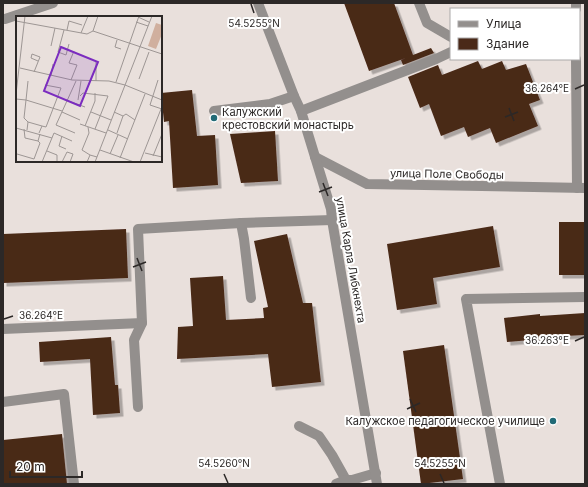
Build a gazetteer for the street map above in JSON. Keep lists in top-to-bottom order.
{
  "streets": {
    "street": ["улица Поле Свободы", "улица Карла Либкнехта"]
  },
  "crossings": [
    ["улица Поле Свободы", "улица Карла Либкнехта"]
  ],
  "places": ["Калужский крестовский монастырь", "Калужское педагогическое училище"],
  "legend": ["Улица", "Здание"],
  "scale_bar": "20 m",
  "coordinates": [
    "54.5255°N",
    "36.264°E",
    "36.263°E",
    "54.5260°N"
  ]
}
